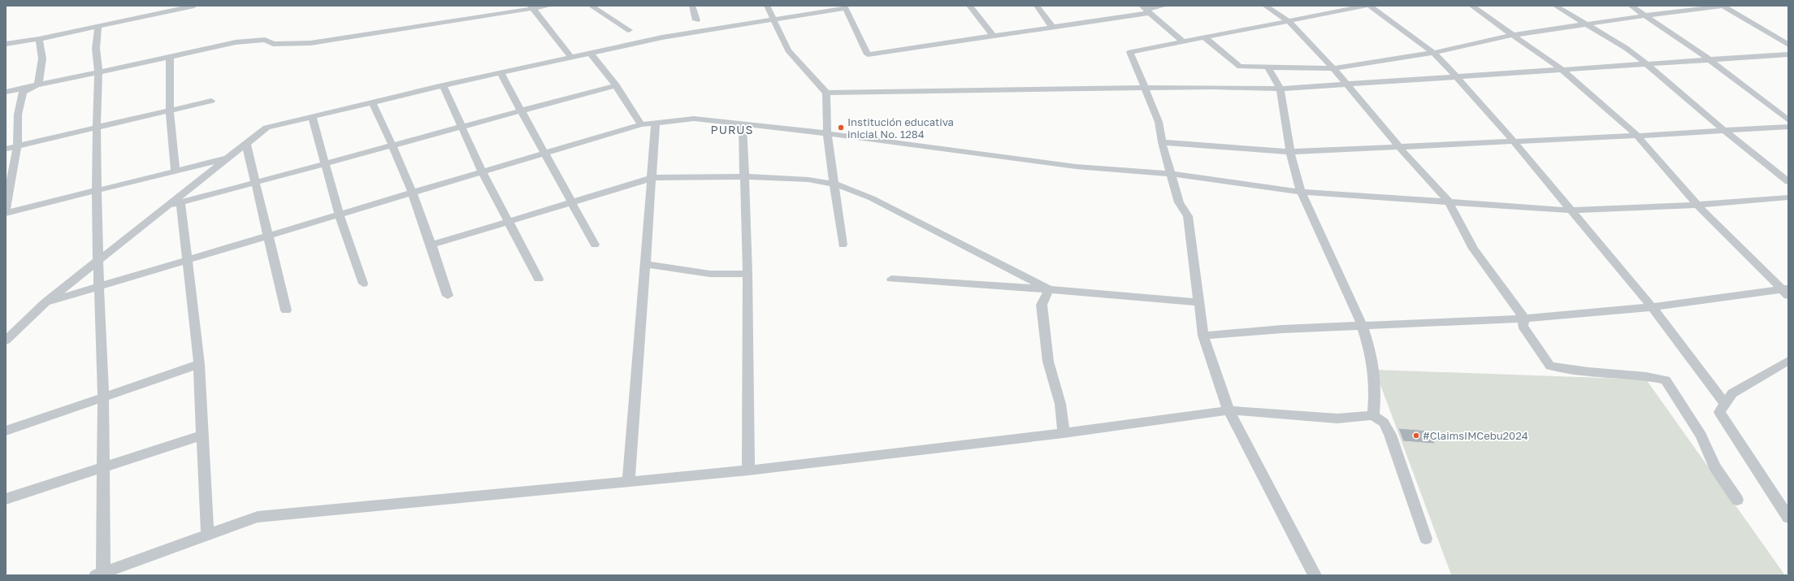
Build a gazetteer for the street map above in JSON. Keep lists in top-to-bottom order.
{
  "districts": ["PURUS"],
  "places": ["Institución educativa inicial No. 1284", "#ClaimsIMCebu2024"]
}
